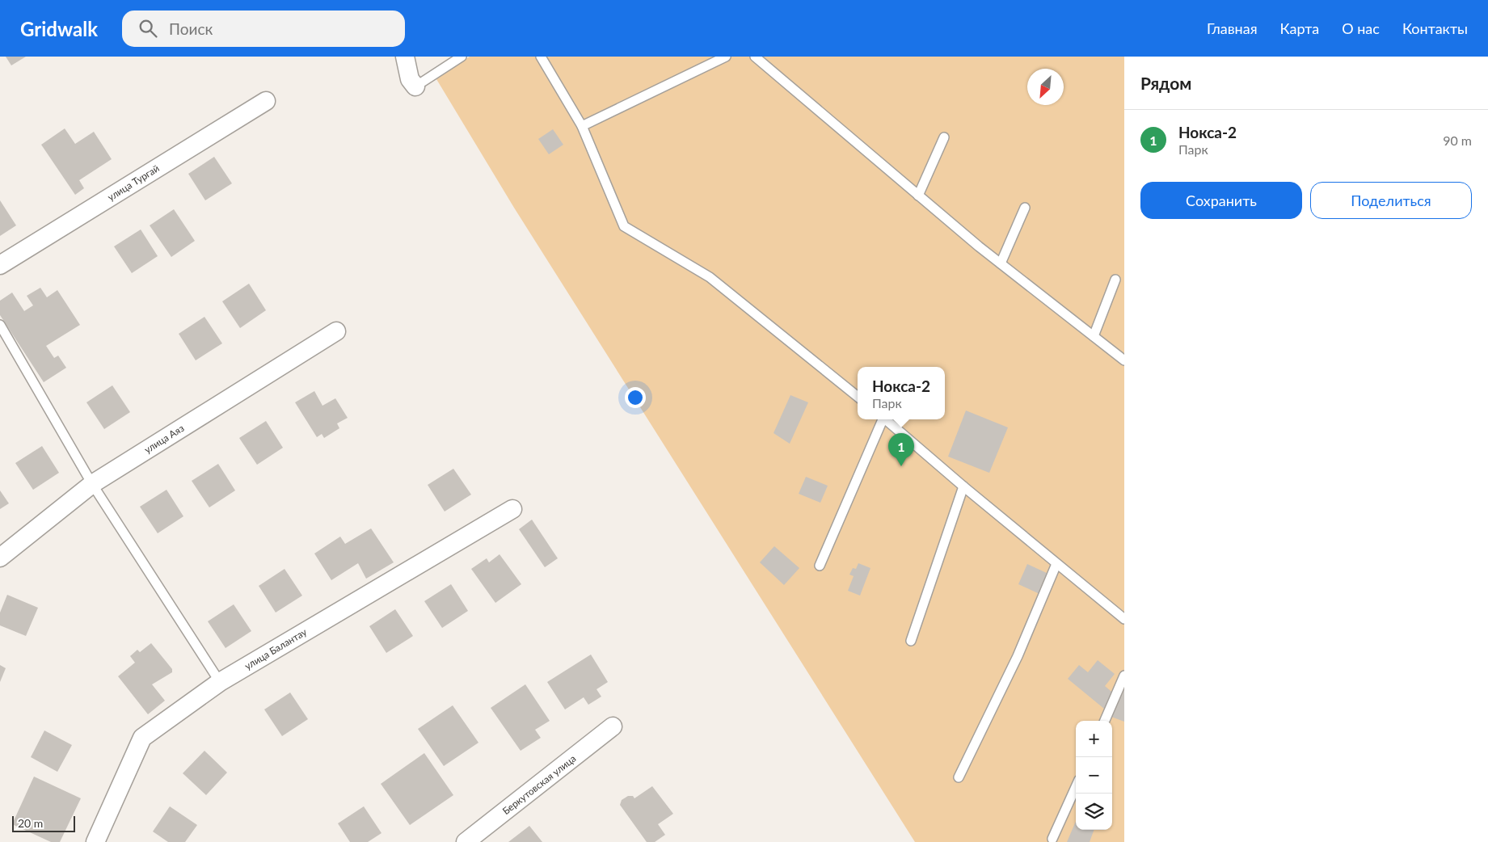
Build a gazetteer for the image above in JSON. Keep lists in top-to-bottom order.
{
  "streets": {
    "street": [
      "улица Тургай",
      "улица Аяз",
      "улица Балантау",
      "Беркутовская улица"
    ]
  },
  "scale_bar": "20 m",
  "north": "bottom left",
  "page": {
    "header": "Gridwalk",
    "search": "Поиск",
    "nav": [
      "Главная",
      "Карта",
      "О нас",
      "Контакты"
    ],
    "heading": "Рядом",
    "list": [
      {
        "mark": "1",
        "name": "Нокса-2",
        "note": "Парк",
        "value": "90 m"
      }
    ],
    "buttons": ["Сохранить", "Поделиться"],
    "popup": ["Нокса-2", "Парк"],
    "pins": "1",
    "map_buttons": ["+", "−"],
    "scale": "20 m"
  }
}
